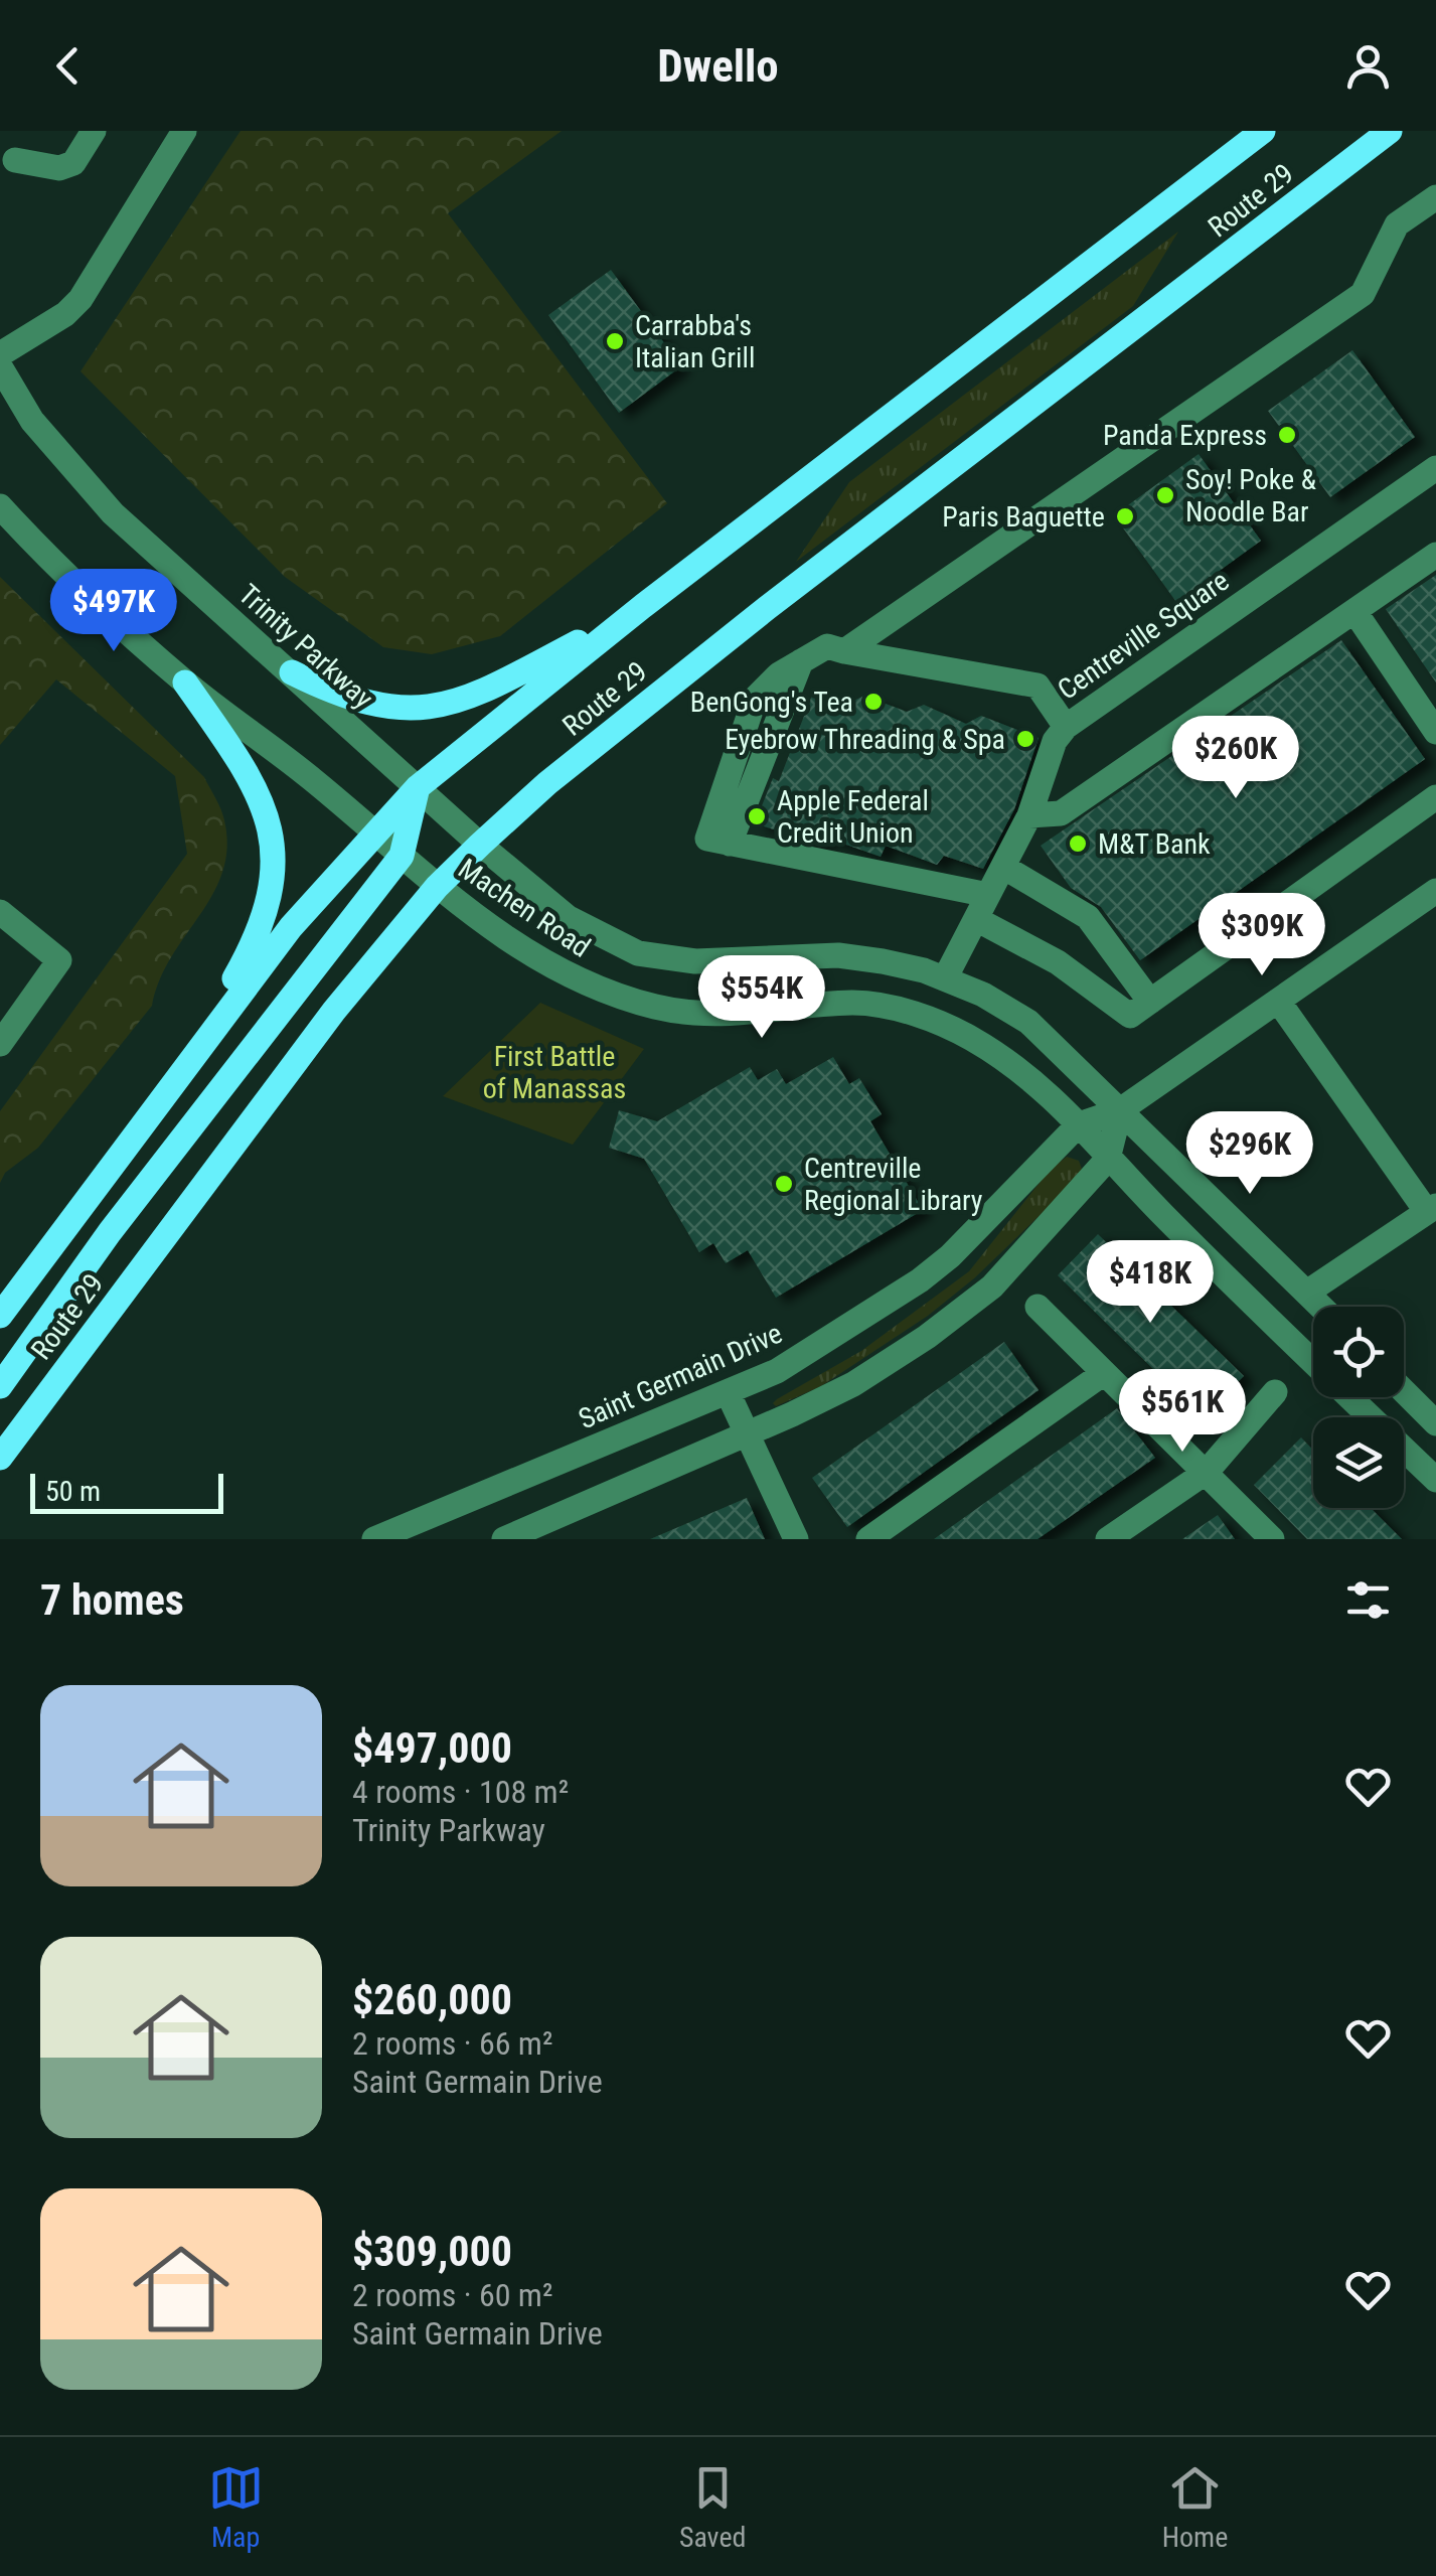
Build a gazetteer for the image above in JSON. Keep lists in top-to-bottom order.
{
  "streets": {
    "main road": ["Route 29"],
    "street": [
      "Centreville Square",
      "Trinity Parkway",
      "Machen Road",
      "Saint Germain Drive"
    ]
  },
  "crossings": [
    ["Route 29", "Trinity Parkway"],
    ["Route 29", "Machen Road"],
    ["Centreville Square", "Machen Road"],
    ["Trinity Parkway", "Machen Road"],
    ["Machen Road", "Saint Germain Drive"]
  ],
  "parks": ["First Battle of Manassas"],
  "places": [
    "Carrabba's Italian Grill",
    "Panda Express",
    "Soy! Poke & Noodle Bar",
    "Paris Baguette",
    "BenGong's Tea",
    "Eyebrow Threading & Spa",
    "Apple Federal Credit Union",
    "M&T Bank",
    "Centreville Regional Library"
  ],
  "scale_bar": "50 m",
  "page": {
    "header": "Dwello",
    "price": [
      "$497K",
      "$260K",
      "$309K",
      "$554K",
      "$296K",
      "$418K",
      "$561K"
    ],
    "scale": "50 m",
    "heading": "7 homes",
    "list": [
      {
        "name": "$497,000",
        "note": "4 rooms · 108 m² · Trinity Parkway"
      },
      {
        "name": "$260,000",
        "note": "2 rooms · 66 m² · Saint Germain Drive"
      },
      {
        "name": "$309,000",
        "note": "2 rooms · 60 m² · Saint Germain Drive"
      }
    ],
    "tabs": ["Map", "Saved", "Home"]
  }
}
